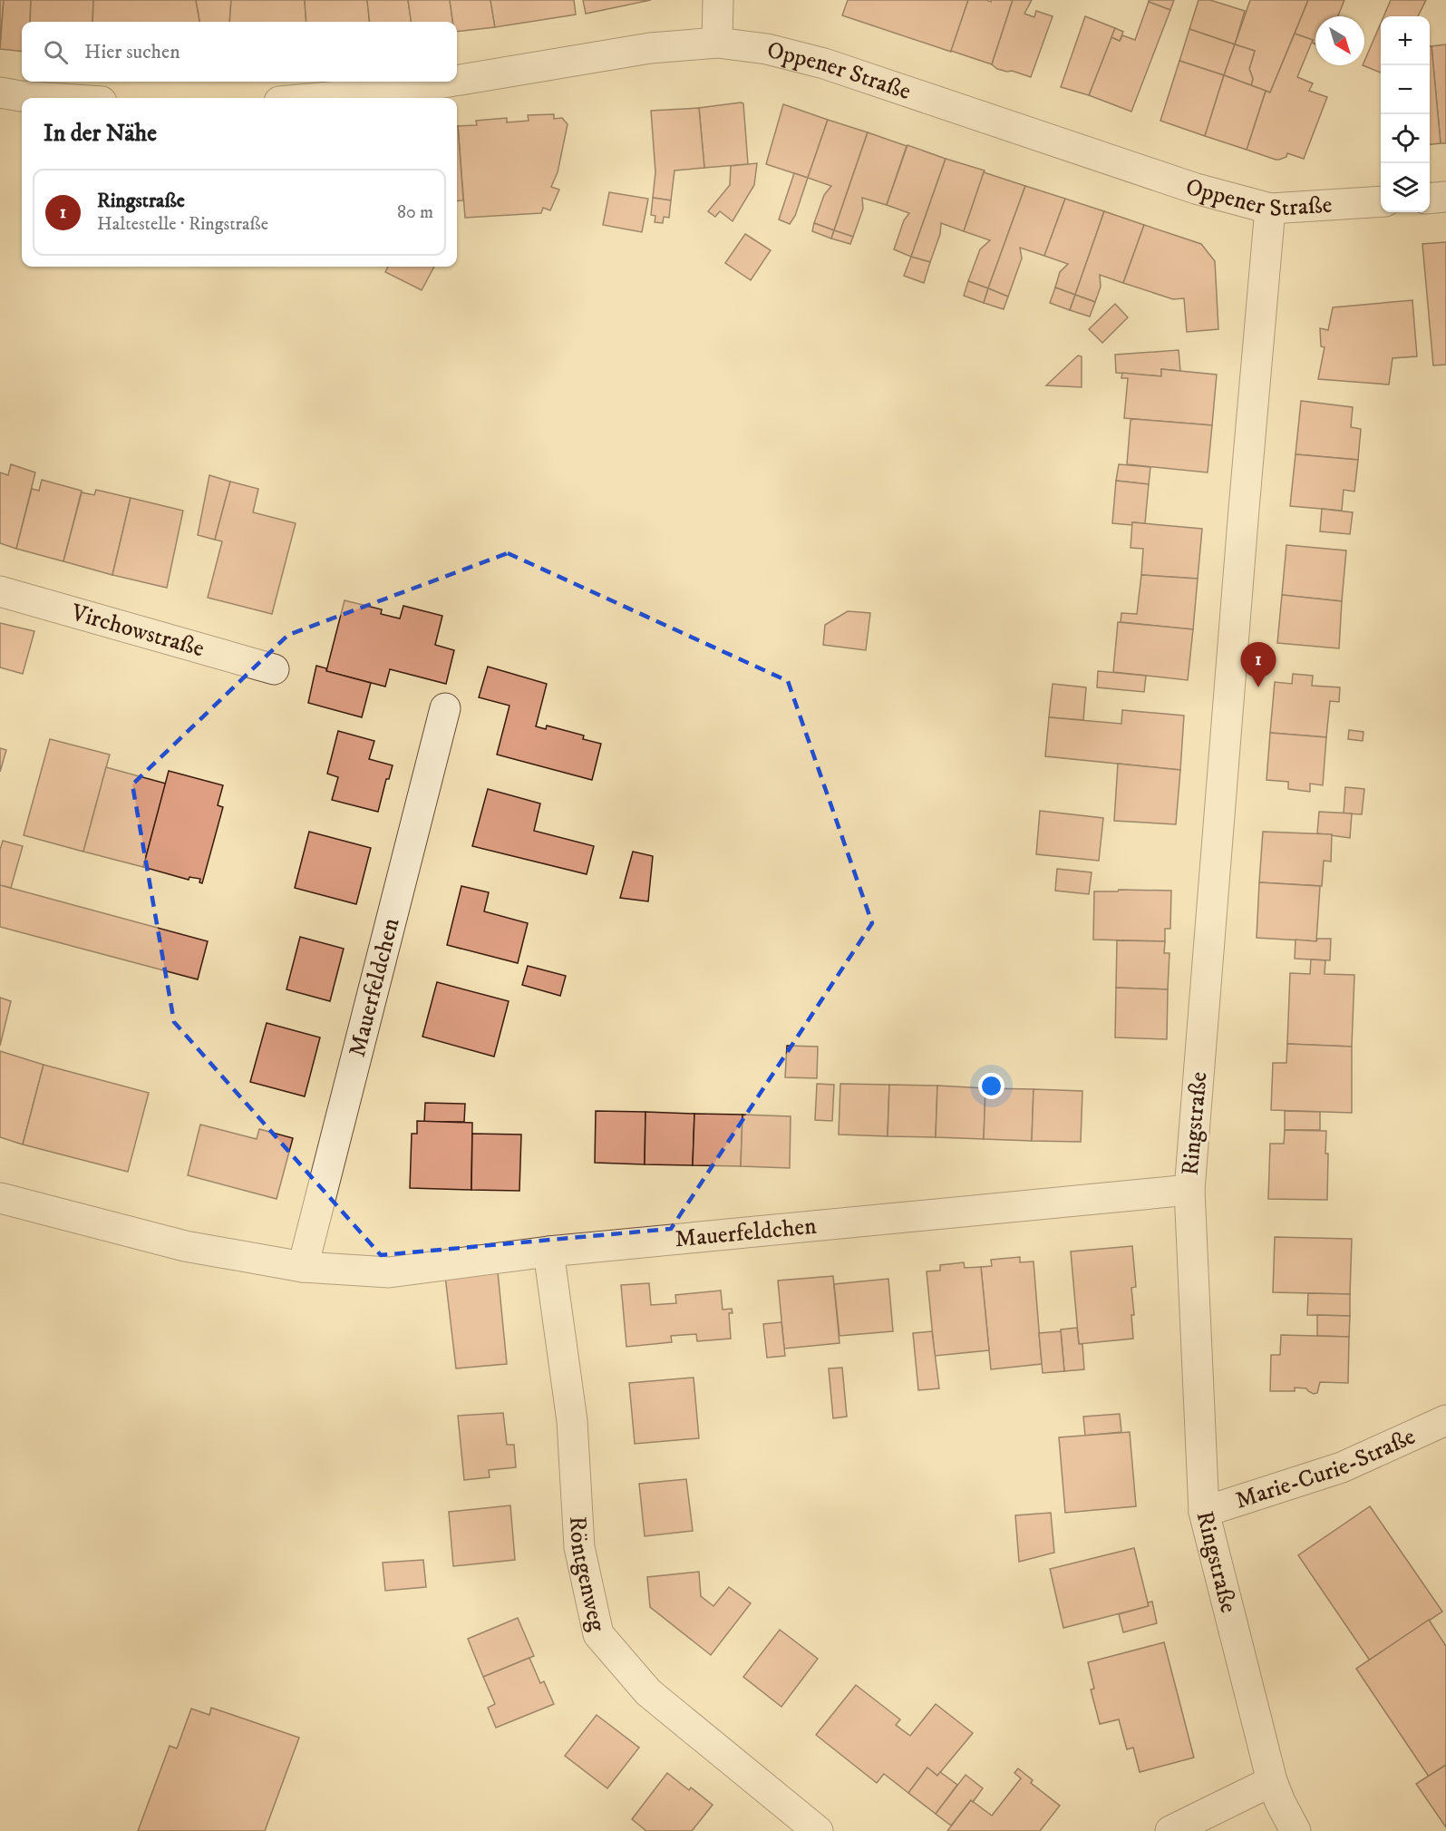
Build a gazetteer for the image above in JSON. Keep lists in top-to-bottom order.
{
  "streets": {
    "street": [
      "Oppener Straße",
      "Virchowstraße",
      "Mauerfeldchen",
      "Ringstraße",
      "Marie-Curie-Straße",
      "Röntgenweg"
    ]
  },
  "crossings": [
    ["Oppener Straße", "Ringstraße"],
    ["Mauerfeldchen", "Ringstraße"],
    ["Mauerfeldchen", "Röntgenweg"],
    ["Ringstraße", "Marie-Curie-Straße"]
  ],
  "north": "bottom right",
  "page": {
    "map_buttons": ["+", "−"],
    "search": "Hier suchen",
    "heading": "In der Nähe",
    "list": [
      {
        "mark": "1",
        "name": "Ringstraße",
        "note": "Haltestelle · Ringstraße",
        "value": "80 m"
      }
    ],
    "pins": "1"
  }
}
